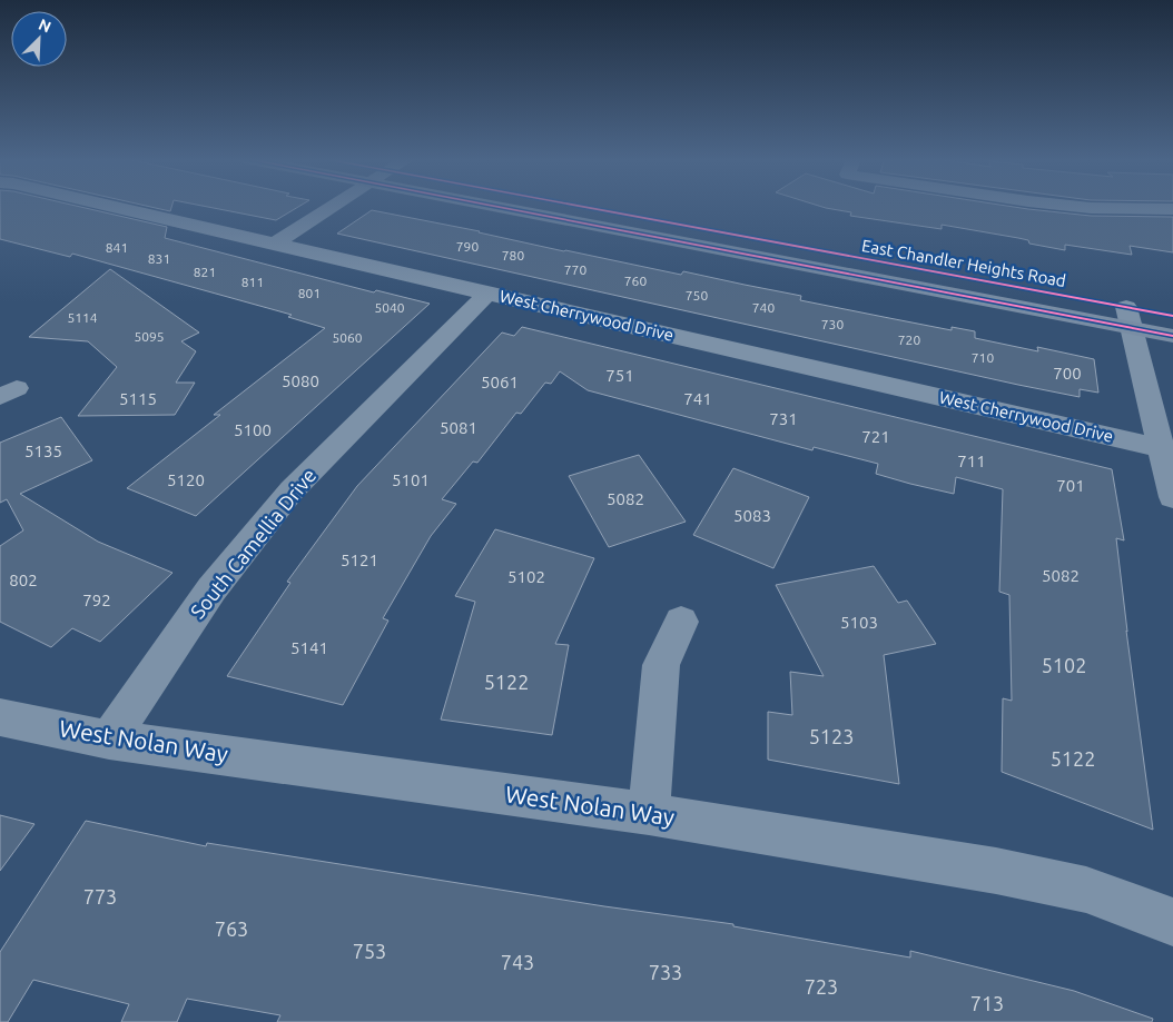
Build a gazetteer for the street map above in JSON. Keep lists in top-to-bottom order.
{
  "streets": {
    "main road": ["East Chandler Heights Road"],
    "street": ["West Cherrywood Drive", "South Camellia Drive", "West Nolan Way"]
  },
  "crossings": [
    ["West Cherrywood Drive", "South Camellia Drive"],
    ["South Camellia Drive", "West Nolan Way"]
  ],
  "house_numbers": [
    "790",
    "841",
    "780",
    "831",
    "770",
    "821",
    "760",
    "811",
    "801",
    "750",
    "5040",
    "740",
    "5114",
    "730",
    "5095",
    "5060",
    "720",
    "710",
    "700",
    "751",
    "5080",
    "5061",
    "5115",
    "741",
    "731",
    "5081",
    "5100",
    "721",
    "5135",
    "711",
    "5120",
    "5101",
    "701",
    "5082",
    "5083",
    "5121",
    "5082",
    "5102",
    "802",
    "792",
    "5103",
    "5141",
    "5102",
    "5122",
    "5123",
    "5122",
    "773",
    "763",
    "753",
    "743",
    "733",
    "723",
    "713"
  ],
  "north": "top right"
}
